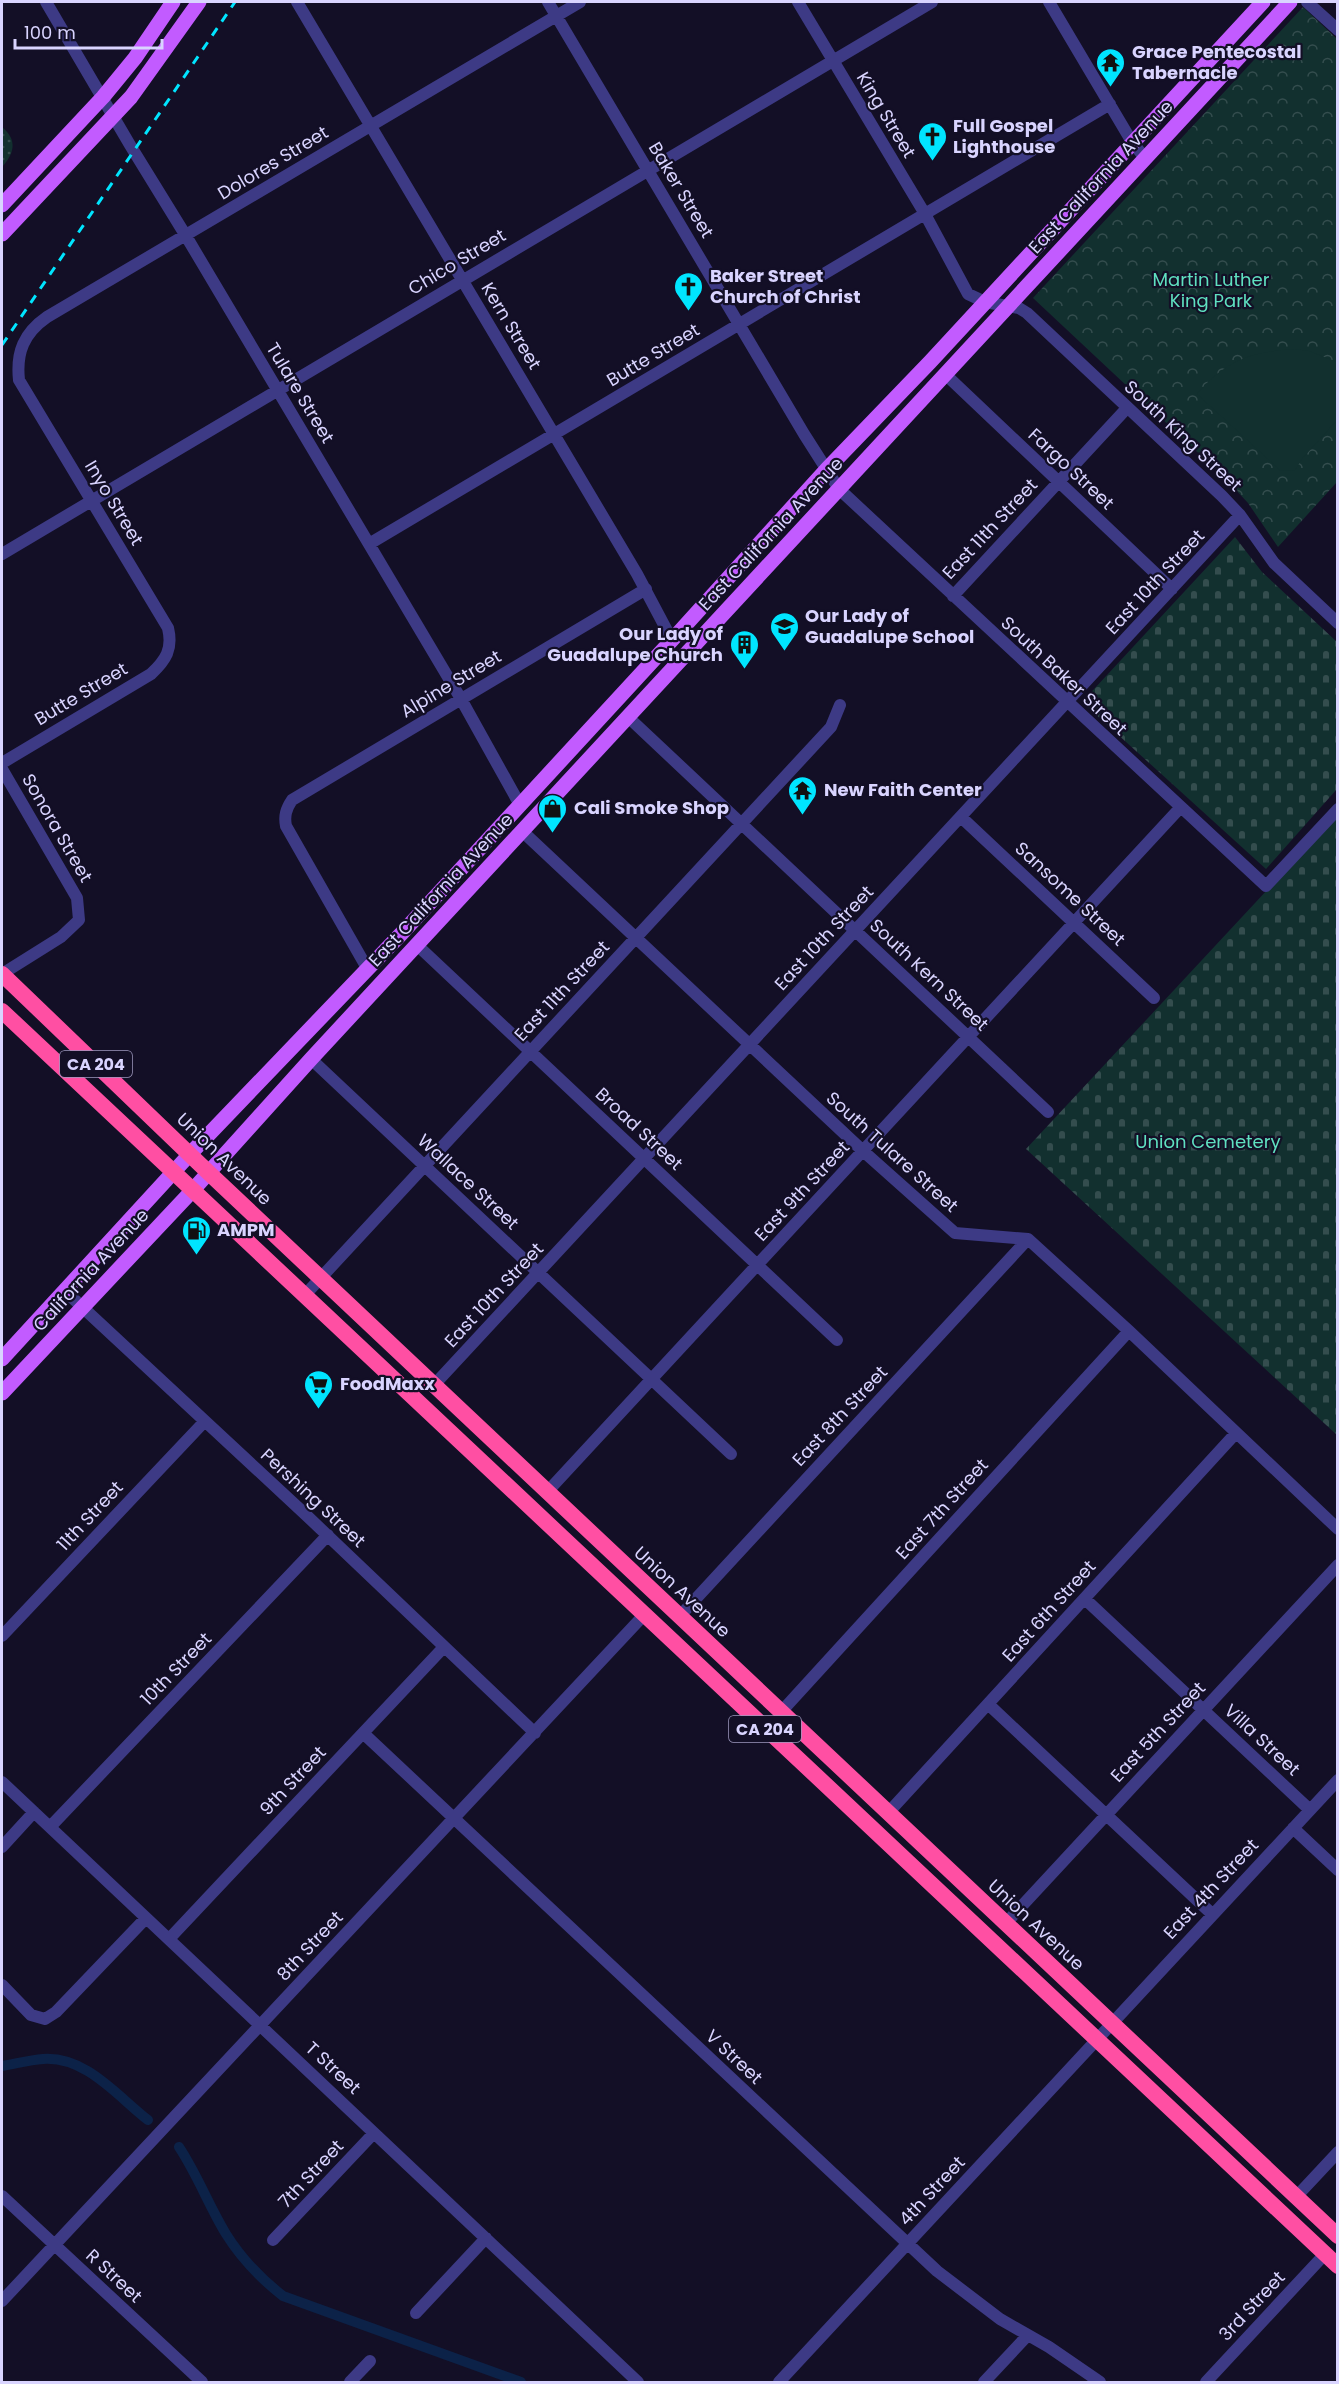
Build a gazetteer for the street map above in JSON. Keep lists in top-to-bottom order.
{
  "streets": {
    "highway": ["CA 204", "Union Avenue"],
    "main road": ["East California Avenue", "California Avenue"],
    "street": [
      "King Street",
      "Dolores Street",
      "Baker Street",
      "Chico Street",
      "Kern Street",
      "Butte Street",
      "Tulare Street",
      "South King Street",
      "Fargo Street",
      "Inyo Street",
      "East 11th Street",
      "East 10th Street",
      "South Baker Street",
      "Alpine Street",
      "Sonora Street",
      "Sansome Street",
      "South Kern Street",
      "Broad Street",
      "South Tulare Street",
      "Wallace Street",
      "East 9th Street",
      "East 8th Street",
      "Pershing Street",
      "East 7th Street",
      "11th Street",
      "East 6th Street",
      "10th Street",
      "East 5th Street",
      "Villa Street",
      "9th Street",
      "East 4th Street",
      "8th Street",
      "V Street",
      "T Street",
      "7th Street",
      "4th Street",
      "R Street",
      "3rd Street"
    ]
  },
  "crossings": [
    ["King Street", "East California Avenue"],
    ["King Street", "Chico Street"],
    ["King Street", "Butte Street"],
    ["King Street", "South King Street"],
    ["Dolores Street", "Baker Street"],
    ["Dolores Street", "Kern Street"],
    ["Dolores Street", "Tulare Street"],
    ["Dolores Street", "Inyo Street"],
    ["East California Avenue", "Baker Street"],
    ["East California Avenue", "Kern Street"],
    ["East California Avenue", "Tulare Street"],
    ["East California Avenue", "South King Street"],
    ["East California Avenue", "Fargo Street"],
    ["East California Avenue", "South Baker Street"],
    ["East California Avenue", "Alpine Street"],
    ["East California Avenue", "South Kern Street"],
    ["East California Avenue", "Broad Street"],
    ["East California Avenue", "South Tulare Street"],
    ["East California Avenue", "Union Avenue"],
    ["East California Avenue", "Wallace Street"],
    ["East California Avenue", "California Avenue"],
    ["Baker Street", "Chico Street"],
    ["Baker Street", "Butte Street"],
    ["Baker Street", "South Baker Street"],
    ["Chico Street", "Kern Street"],
    ["Chico Street", "Tulare Street"],
    ["Chico Street", "Inyo Street"],
    ["Kern Street", "Butte Street"],
    ["Kern Street", "Alpine Street"],
    ["Butte Street", "Tulare Street"],
    ["Butte Street", "Inyo Street"],
    ["Tulare Street", "Alpine Street"],
    ["South King Street", "East 11th Street"],
    ["South King Street", "East 10th Street"],
    ["Fargo Street", "East 11th Street"],
    ["Fargo Street", "East 10th Street"],
    ["East 11th Street", "South Baker Street"],
    ["East 11th Street", "South Kern Street"],
    ["East 11th Street", "CA 204"],
    ["East 11th Street", "Broad Street"],
    ["East 11th Street", "South Tulare Street"],
    ["East 11th Street", "Union Avenue"],
    ["East 11th Street", "Wallace Street"],
    ["East 10th Street", "South Baker Street"],
    ["East 10th Street", "Sansome Street"],
    ["East 10th Street", "South Kern Street"],
    ["East 10th Street", "Broad Street"],
    ["East 10th Street", "South Tulare Street"],
    ["East 10th Street", "Union Avenue"],
    ["East 10th Street", "Wallace Street"],
    ["South Baker Street", "East 9th Street"],
    ["Sonora Street", "Union Avenue"],
    ["Sansome Street", "East 9th Street"],
    ["South Kern Street", "East 9th Street"],
    ["CA 204", "California Avenue"],
    ["CA 204", "8th Street"],
    ["CA 204", "4th Street"],
    ["CA 204", "3rd Street"],
    ["Broad Street", "East 9th Street"],
    ["South Tulare Street", "East 9th Street"],
    ["South Tulare Street", "East 8th Street"],
    ["Union Avenue", "East 9th Street"],
    ["Union Avenue", "California Avenue"],
    ["Union Avenue", "East 8th Street"],
    ["Union Avenue", "East 7th Street"],
    ["Union Avenue", "East 6th Street"],
    ["Union Avenue", "East 5th Street"],
    ["Union Avenue", "East 4th Street"],
    ["Union Avenue", "4th Street"],
    ["Wallace Street", "East 9th Street"],
    ["California Avenue", "Pershing Street"],
    ["Pershing Street", "11th Street"],
    ["Pershing Street", "10th Street"],
    ["Pershing Street", "9th Street"],
    ["Pershing Street", "8th Street"],
    ["East 6th Street", "Villa Street"],
    ["10th Street", "T Street"],
    ["East 5th Street", "Villa Street"],
    ["Villa Street", "East 4th Street"],
    ["9th Street", "V Street"],
    ["9th Street", "T Street"],
    ["East 4th Street", "4th Street"],
    ["8th Street", "V Street"],
    ["8th Street", "T Street"],
    ["8th Street", "R Street"],
    ["V Street", "4th Street"],
    ["T Street", "7th Street"]
  ],
  "parks": ["Martin Luther King Park", "Union Cemetery"],
  "places": {
    "temple": ["Grace Pentecostal Tabernacle", "New Faith Center"],
    "church": ["Full Gospel Lighthouse", "Baker Street Church of Christ"],
    "school or university": ["Our Lady of Guadalupe School"],
    "building": ["Our Lady of Guadalupe Church"],
    "shop": ["Cali Smoke Shop"],
    "fuel station": ["AMPM"],
    "supermarket": ["FoodMaxx"]
  },
  "scale_bar": "100 m"
}
